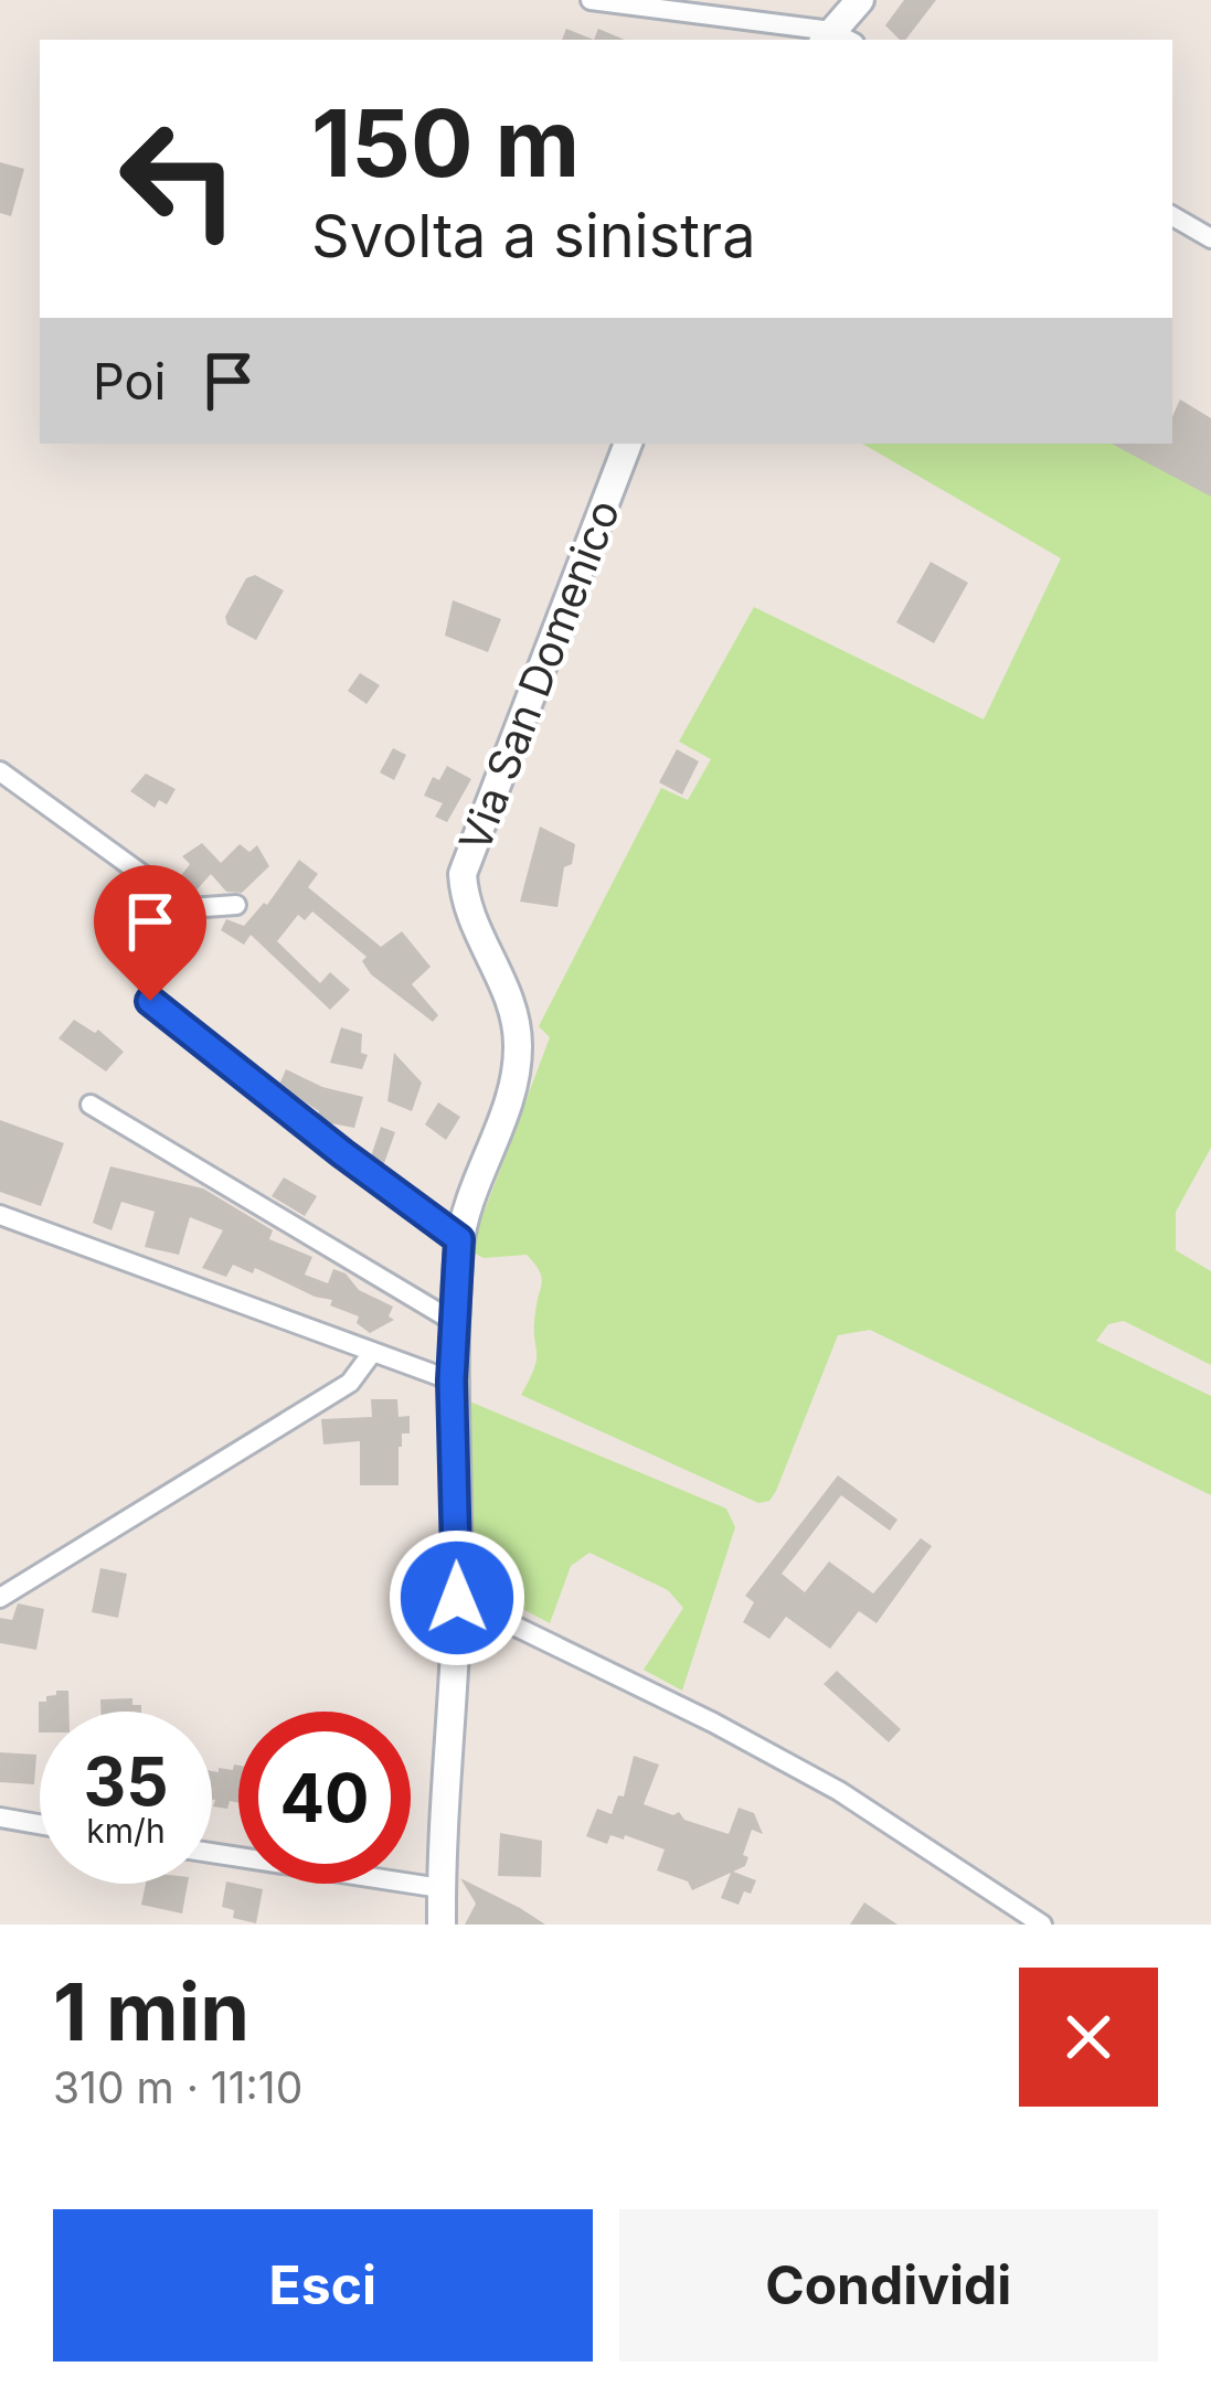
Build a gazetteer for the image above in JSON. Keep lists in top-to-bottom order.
{
  "streets": {
    "street": ["Via San Domenico"]
  },
  "page": {
    "turn": ["150 m", "Svolta a sinistra"],
    "then": "Poi",
    "speed": "35 km/h",
    "limit": "40",
    "heading": ["1 min", "310 m · 11:10"],
    "buttons": ["Esci", "Condividi"]
  }
}
